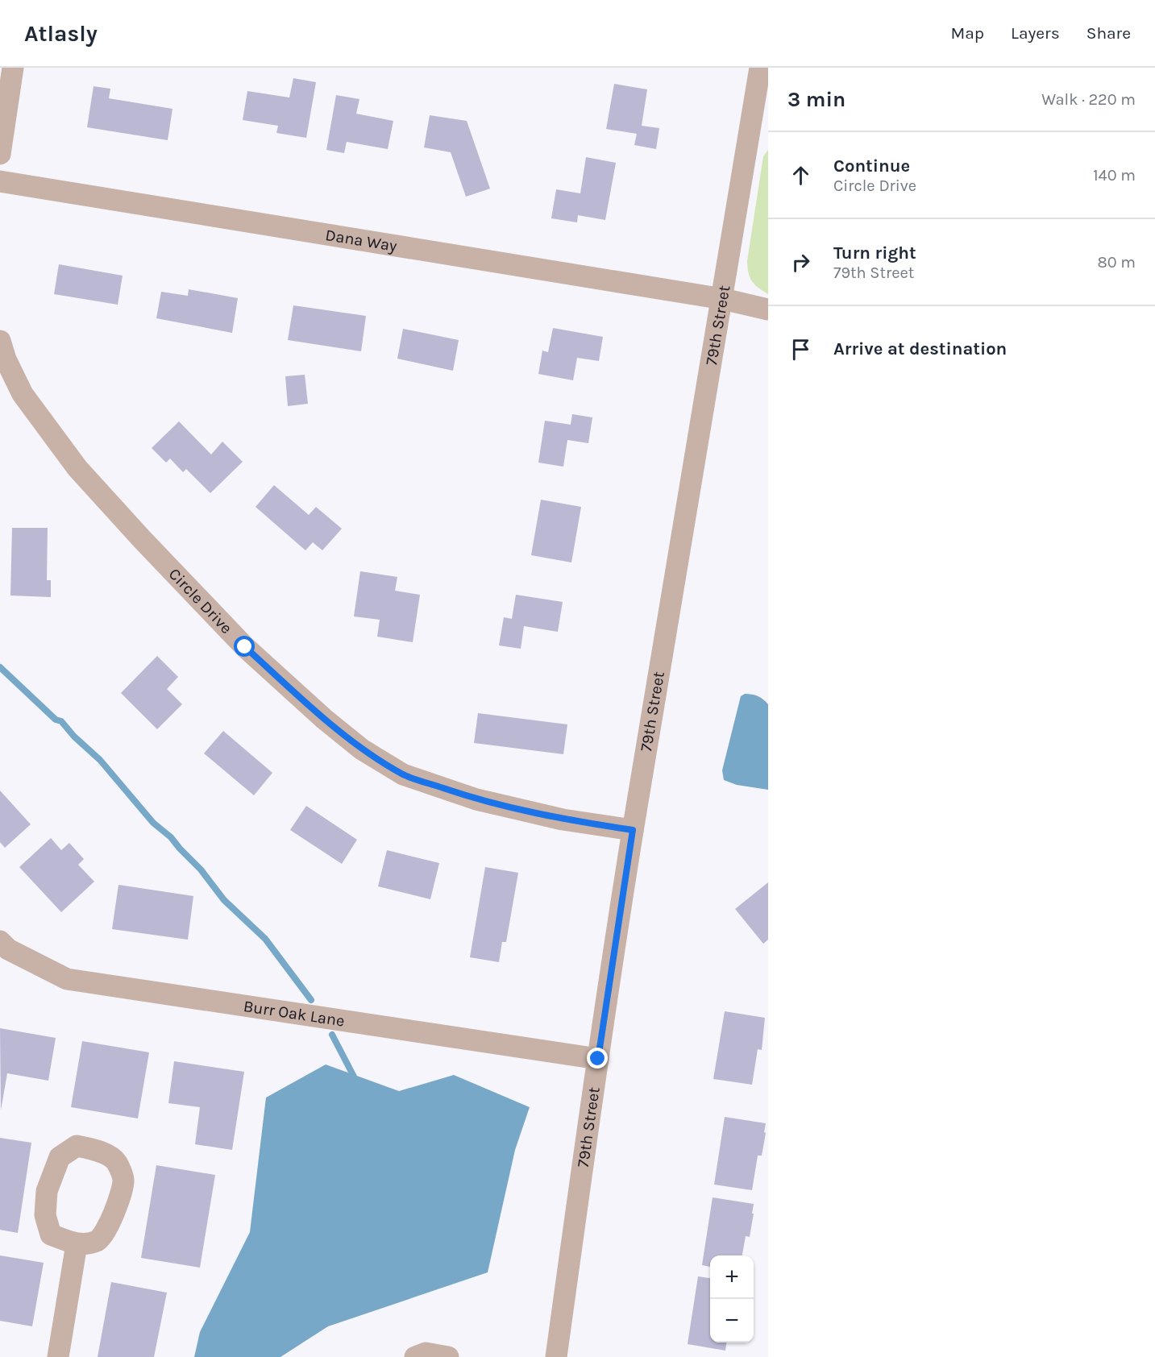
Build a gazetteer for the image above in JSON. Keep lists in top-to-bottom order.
{
  "streets": {
    "street": [
      "Dana Way",
      "79th Street",
      "Circle Drive",
      "Burr Oak Lane"
    ]
  },
  "crossings": [
    ["Dana Way", "79th Street"],
    ["79th Street", "Circle Drive"],
    ["79th Street", "Burr Oak Lane"]
  ],
  "page": {
    "header": "Atlasly",
    "nav": ["Map", "Layers", "Share"],
    "heading": ["3 min", "Walk · 220 m"],
    "list": [
      ["Continue", "Circle Drive", "140 m"],
      ["Turn right", "79th Street", "80 m"],
      "Arrive at destination"
    ],
    "map_buttons": ["+", "−"]
  }
}
